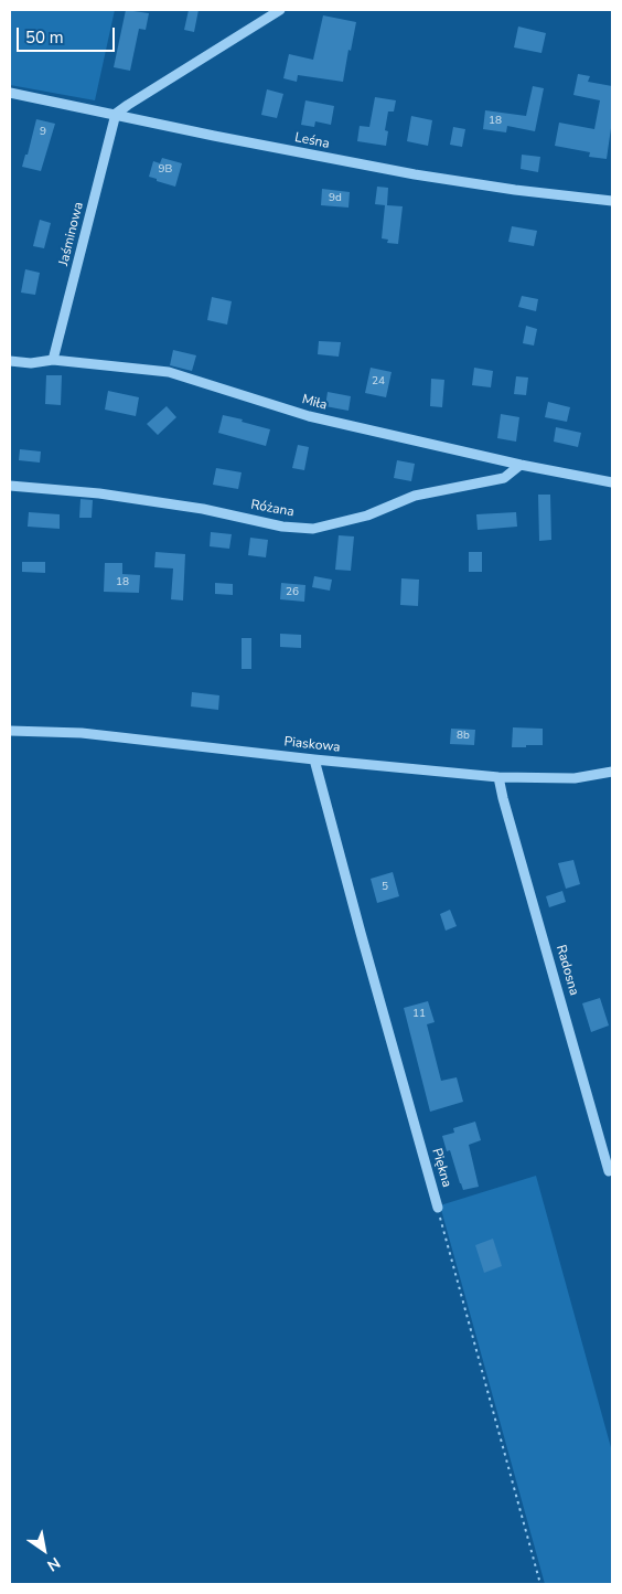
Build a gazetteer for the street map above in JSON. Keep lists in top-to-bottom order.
{
  "streets": {
    "street": [
      "Leśna",
      "Jaśminowa",
      "Miła",
      "Różana",
      "Piaskowa",
      "Radosna",
      "Piękna"
    ]
  },
  "crossings": [
    ["Leśna", "Jaśminowa"],
    ["Jaśminowa", "Miła"],
    ["Miła", "Różana"],
    ["Piaskowa", "Radosna"],
    ["Piaskowa", "Piękna"]
  ],
  "house_numbers": [
    "18",
    "9",
    "9B",
    "9d",
    "24",
    "18",
    "26",
    "8b",
    "5",
    "11"
  ],
  "scale_bar": "50 m",
  "north": "bottom right"
}
